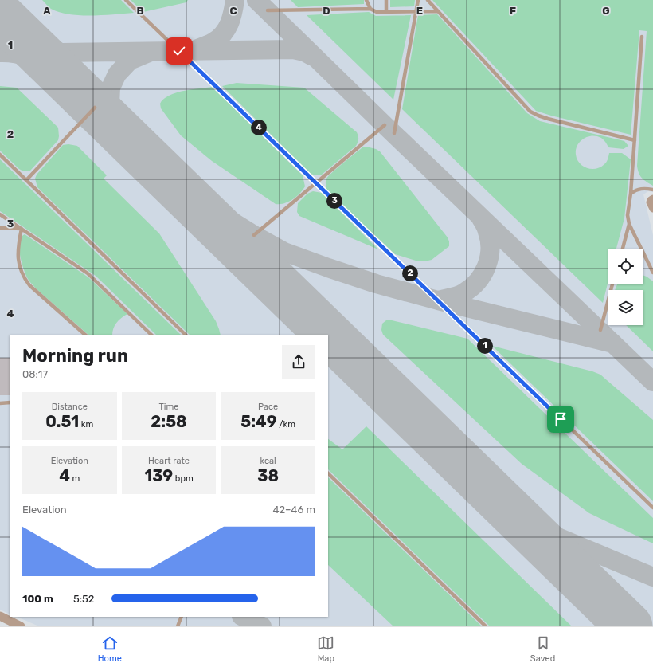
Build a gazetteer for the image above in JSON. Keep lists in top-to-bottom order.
{
  "page": {
    "pins": [
      "4",
      "3",
      "2",
      "1"
    ],
    "heading": ["Morning run", "08:17"],
    "stats": [
      ["Distance", "0.51 km"],
      ["Time", "2:58"],
      ["Pace", "5:49 /km"],
      ["Elevation", "4 m"],
      ["Heart rate", "139 bpm"],
      ["kcal", "38"]
    ],
    "chart": ["Elevation", "42–46 m"],
    "list": [
      {
        "name": "100 m",
        "note": "5:52"
      }
    ],
    "tabs": ["Home", "Map", "Saved"]
  },
  "grid": {
    "columns": [
      "A",
      "B",
      "C",
      "D",
      "E",
      "F",
      "G"
    ],
    "rows": [
      "1",
      "2",
      "3",
      "4"
    ]
  }
}
